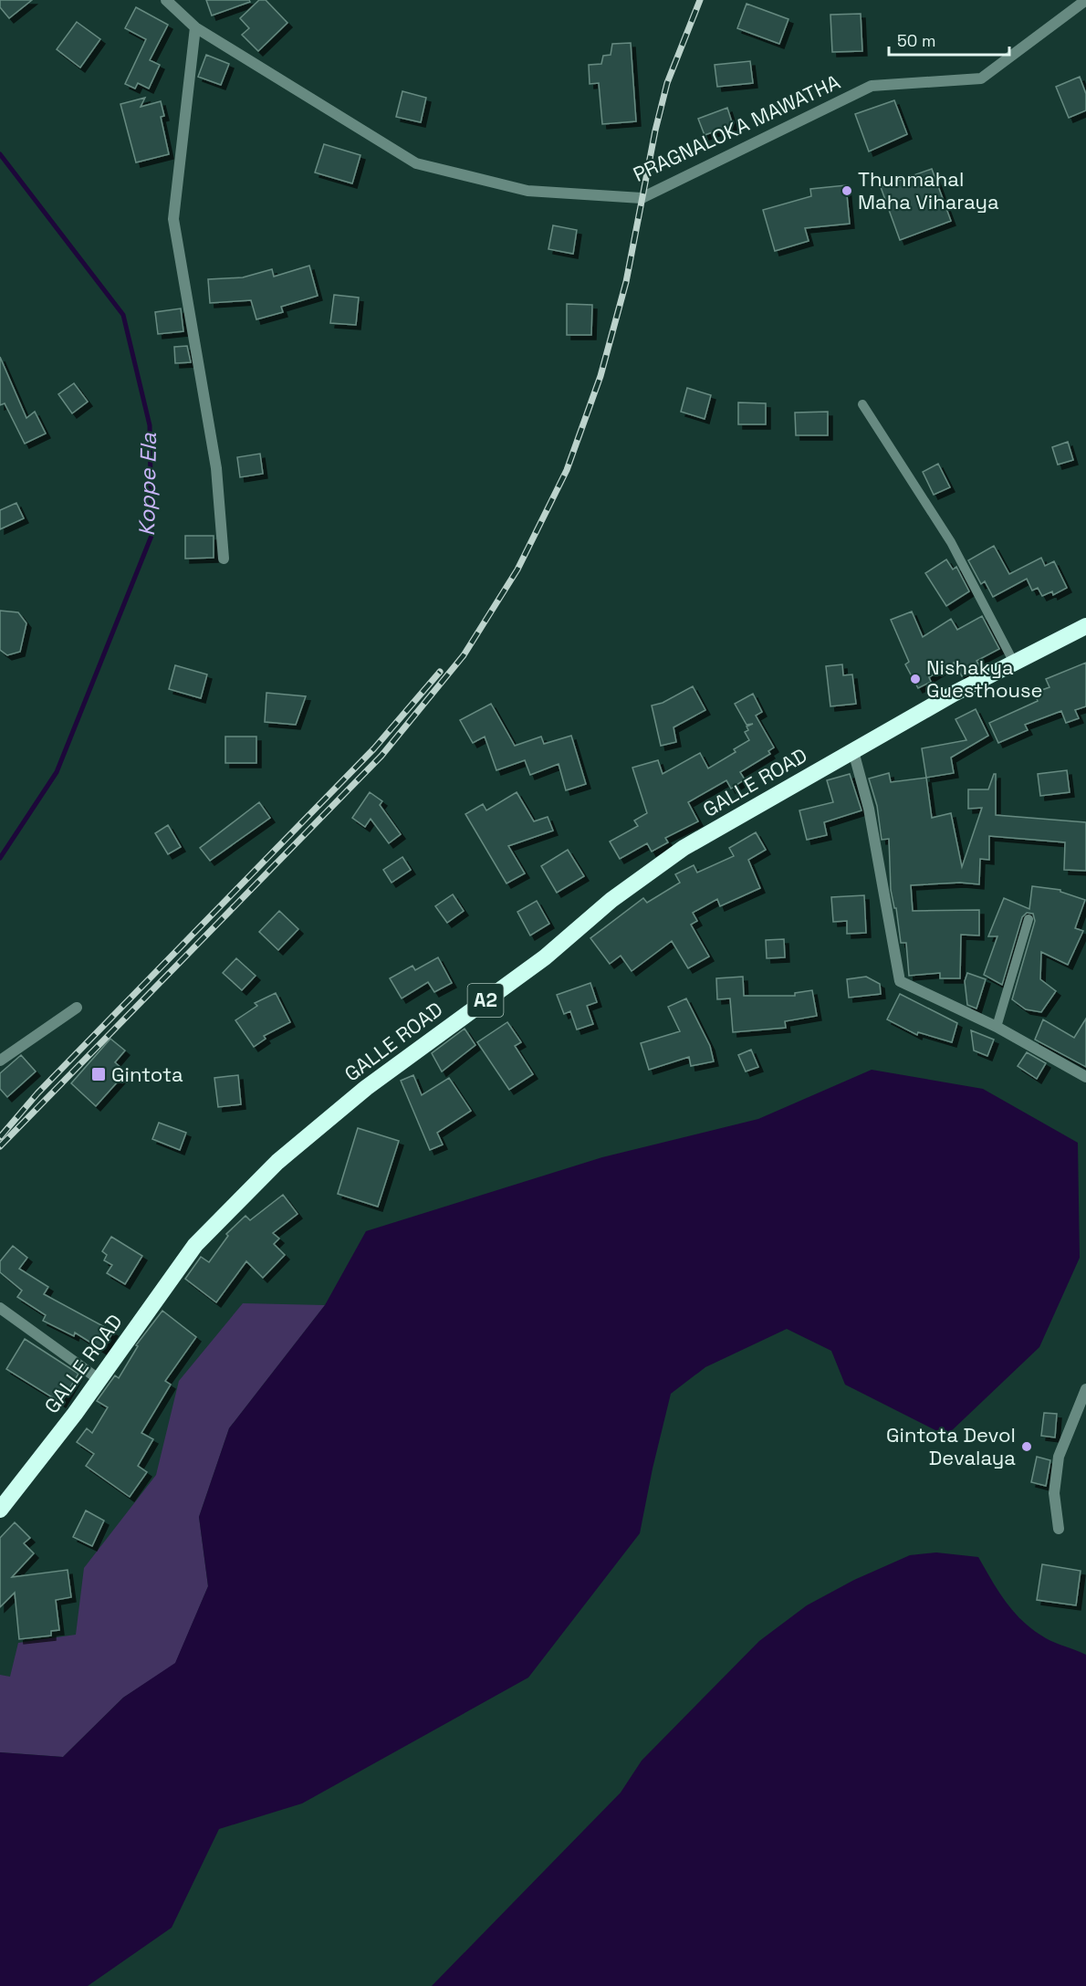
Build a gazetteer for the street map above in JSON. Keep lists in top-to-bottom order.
{
  "streets": {
    "highway": ["GALLE ROAD", "A2"],
    "street": ["PRAGNALOKA MAWATHA"]
  },
  "water": ["Koppe Ela"],
  "places": {
    "other": ["Thunmahal Maha Viharaya", "Nishakya Guesthouse", "Gintota Devol Devalaya"],
    "transit": ["Gintota"]
  },
  "scale_bar": "50 m"
}
